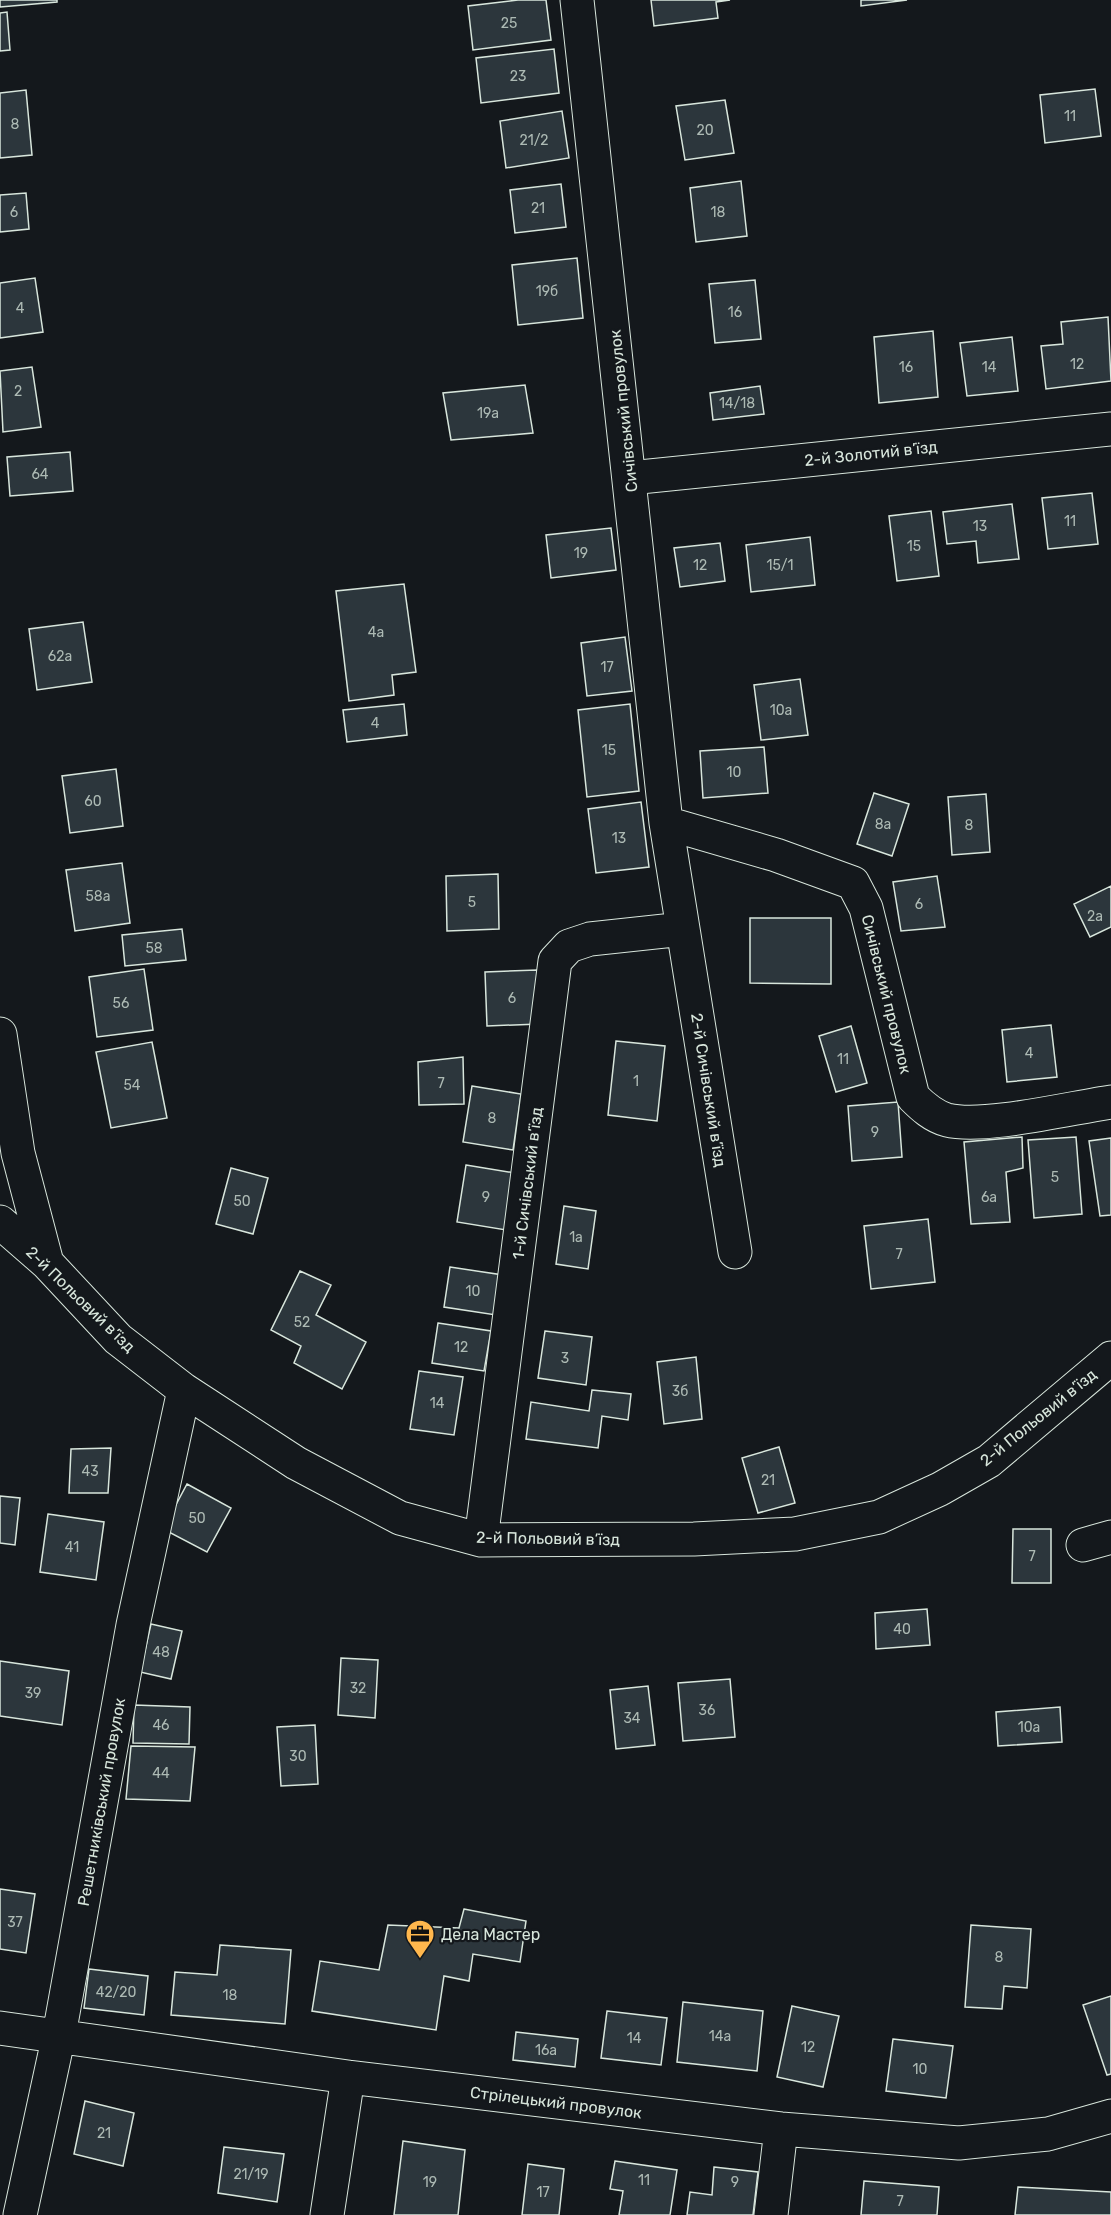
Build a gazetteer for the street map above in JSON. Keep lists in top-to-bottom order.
{
  "streets": {
    "street": [
      "Сичівський провулок",
      "2-й Золотий в’їзд",
      "2-й Сичівський в’їзд",
      "1-й Сичівський в’їзд",
      "2-й Польовий в’їзд",
      "Решетниківський провулок",
      "Стрілецький провулок"
    ]
  },
  "crossings": [
    ["Сичівський провулок", "2-й Золотий в’їзд"],
    ["Сичівський провулок", "2-й Сичівський в’їзд"],
    ["Сичівський провулок", "1-й Сичівський в’їзд"],
    ["2-й Сичівський в’їзд", "1-й Сичівський в’їзд"],
    ["1-й Сичівський в’їзд", "2-й Польовий в’їзд"],
    ["2-й Польовий в’їзд", "Решетниківський провулок"],
    ["Решетниківський провулок", "Стрілецький провулок"]
  ],
  "places": {
    "office": ["Дела Мастер"]
  },
  "house_numbers": [
    "25",
    "23",
    "11",
    "8",
    "20",
    "21/2",
    "21",
    "6",
    "18",
    "19б",
    "4",
    "16",
    "12",
    "16",
    "14",
    "2",
    "14/18",
    "19а",
    "64",
    "11",
    "13",
    "15",
    "19",
    "12",
    "15/1",
    "4а",
    "62а",
    "17",
    "10а",
    "4",
    "15",
    "10",
    "60",
    "8а",
    "8",
    "13",
    "58а",
    "5",
    "6",
    "2а",
    "58",
    "6",
    "56",
    "4",
    "11",
    "1",
    "7",
    "54",
    "8",
    "9",
    "5",
    "9",
    "6а",
    "50",
    "1а",
    "7",
    "10",
    "52",
    "12",
    "3",
    "3б",
    "14",
    "43",
    "21",
    "50",
    "41",
    "7",
    "40",
    "48",
    "32",
    "39",
    "36",
    "34",
    "46",
    "10а",
    "30",
    "44",
    "37",
    "8",
    "42/20",
    "18",
    "14а",
    "14",
    "12",
    "16а",
    "10",
    "21",
    "21/19",
    "11",
    "19",
    "9",
    "17",
    "7"
  ]
}
